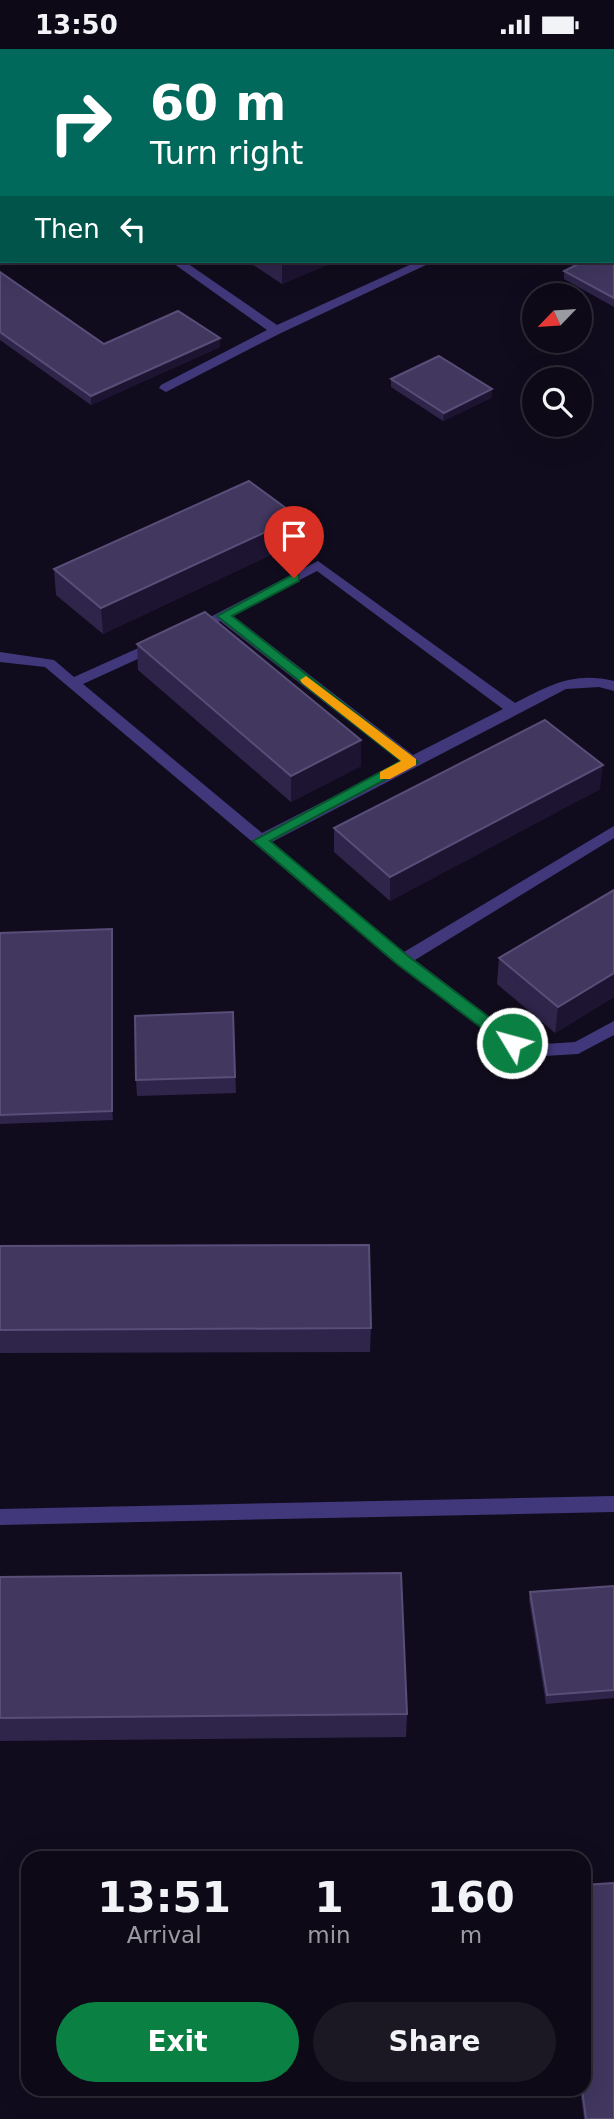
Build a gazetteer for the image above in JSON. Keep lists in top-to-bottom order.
{
  "north": "bottom left",
  "page": {
    "status": "13:50",
    "turn": ["60 m", "Turn right"],
    "then": "Then",
    "eta": [
      "13:51",
      "Arrival",
      "1",
      "min",
      "160",
      "m"
    ],
    "buttons": ["Exit", "Share"]
  }
}
